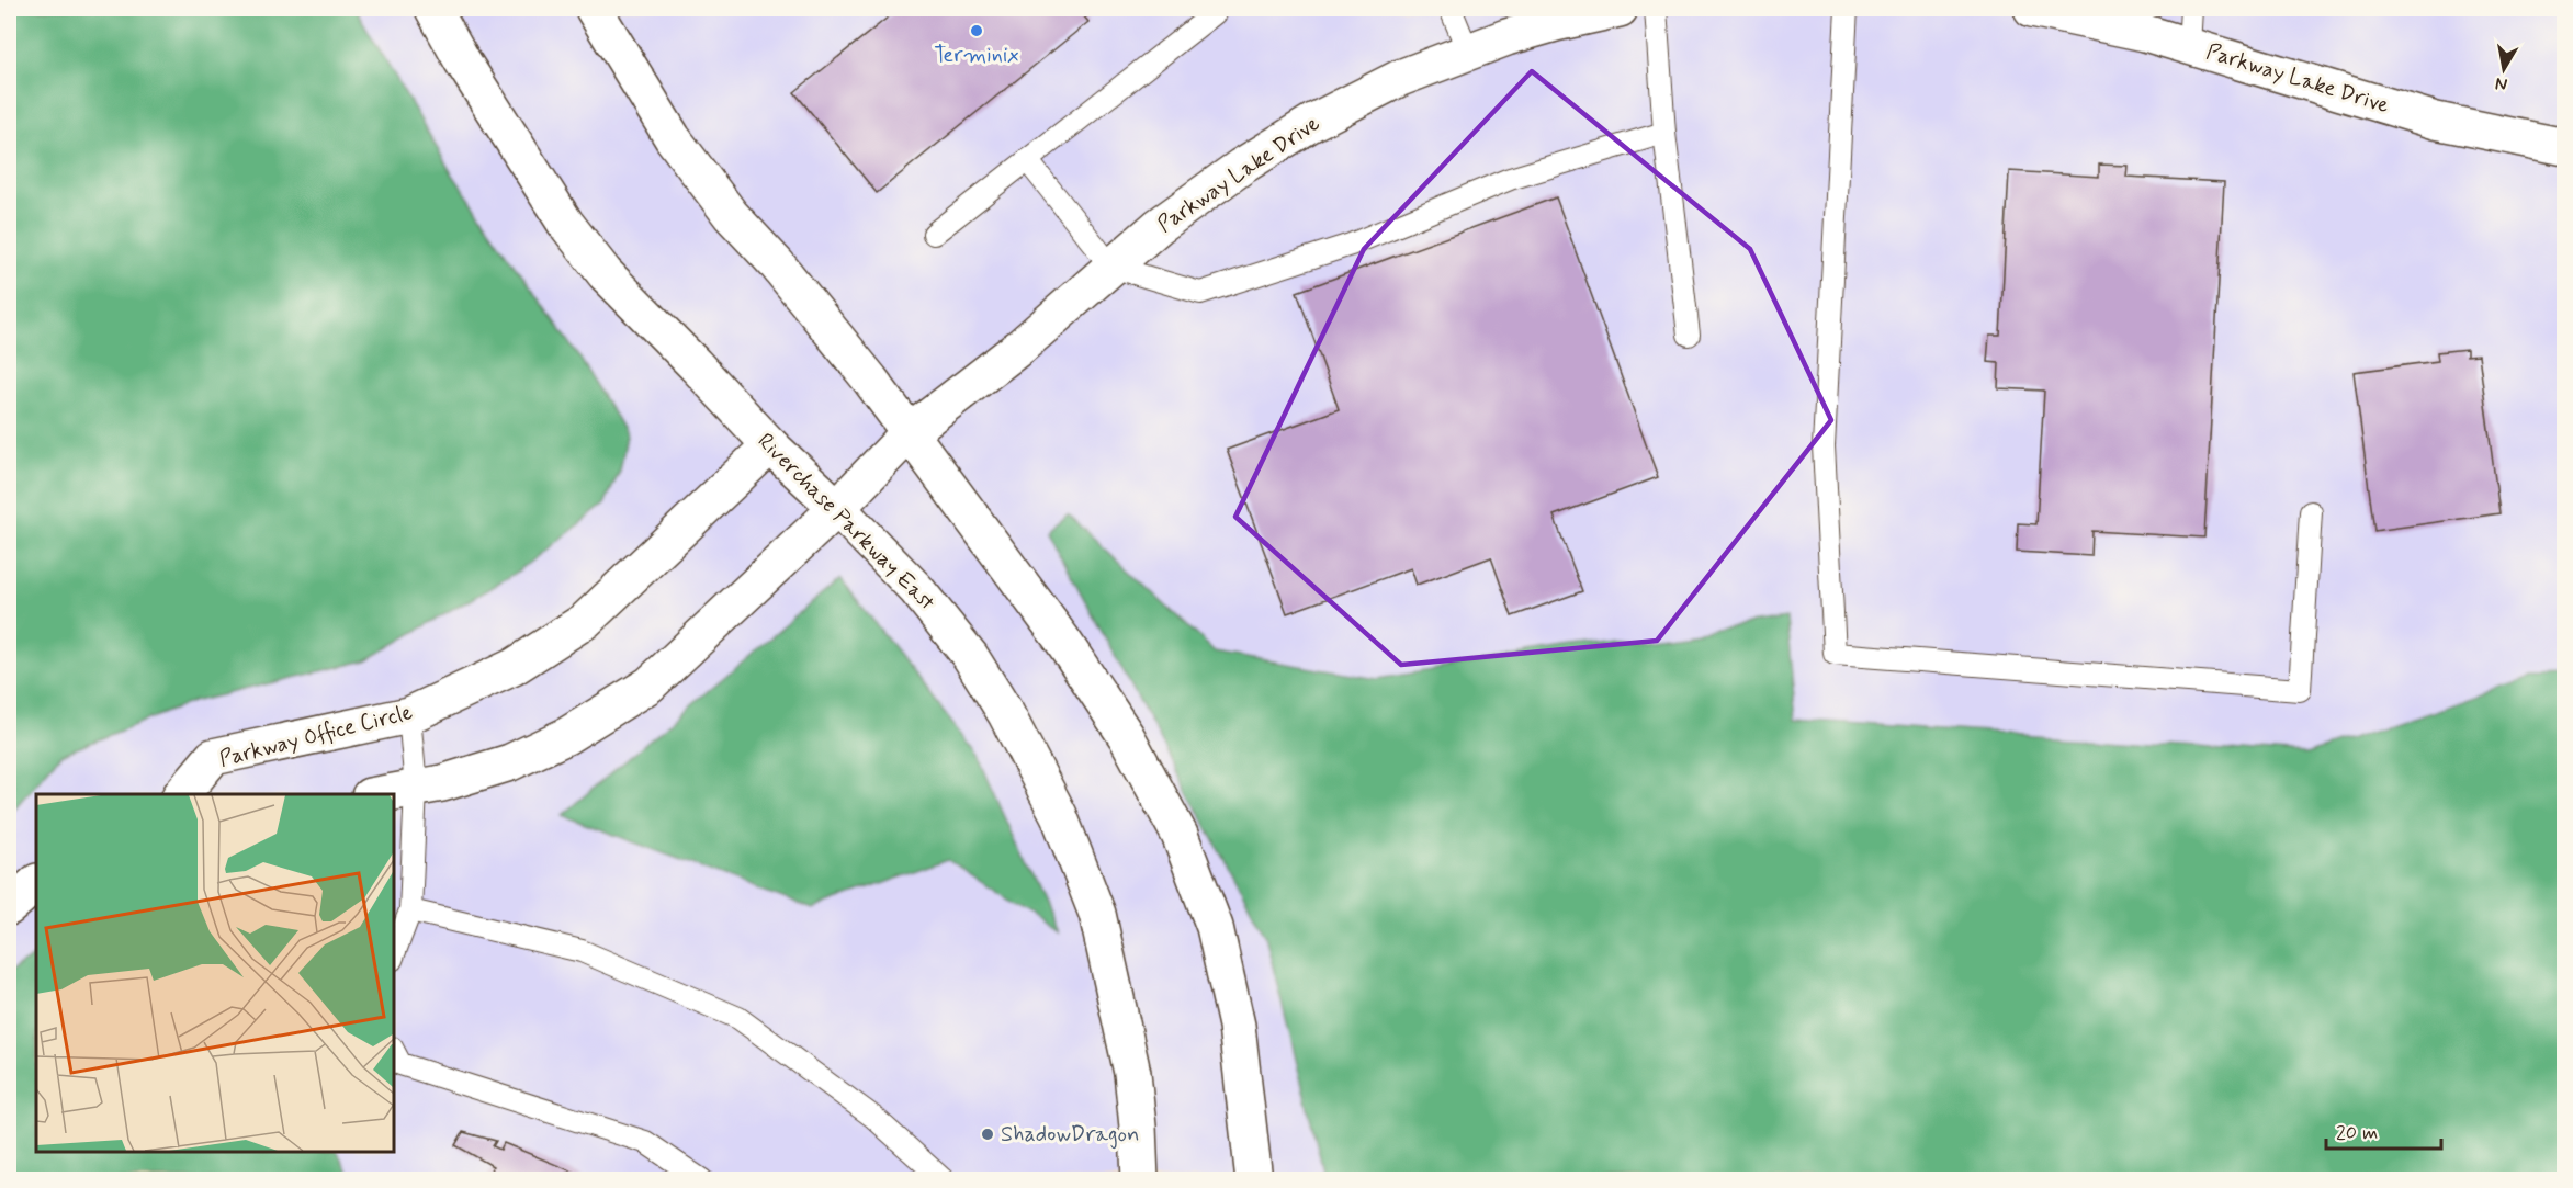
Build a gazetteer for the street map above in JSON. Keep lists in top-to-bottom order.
{
  "streets": {
    "street": ["Parkway Lake Drive", "Riverchase Parkway East", "Parkway Office Circle"]
  },
  "crossings": [
    ["Riverchase Parkway East", "Parkway Office Circle"]
  ],
  "places": ["Terminix", "ShadowDragon"],
  "scale_bar": "20 m",
  "north": "bottom"
}
